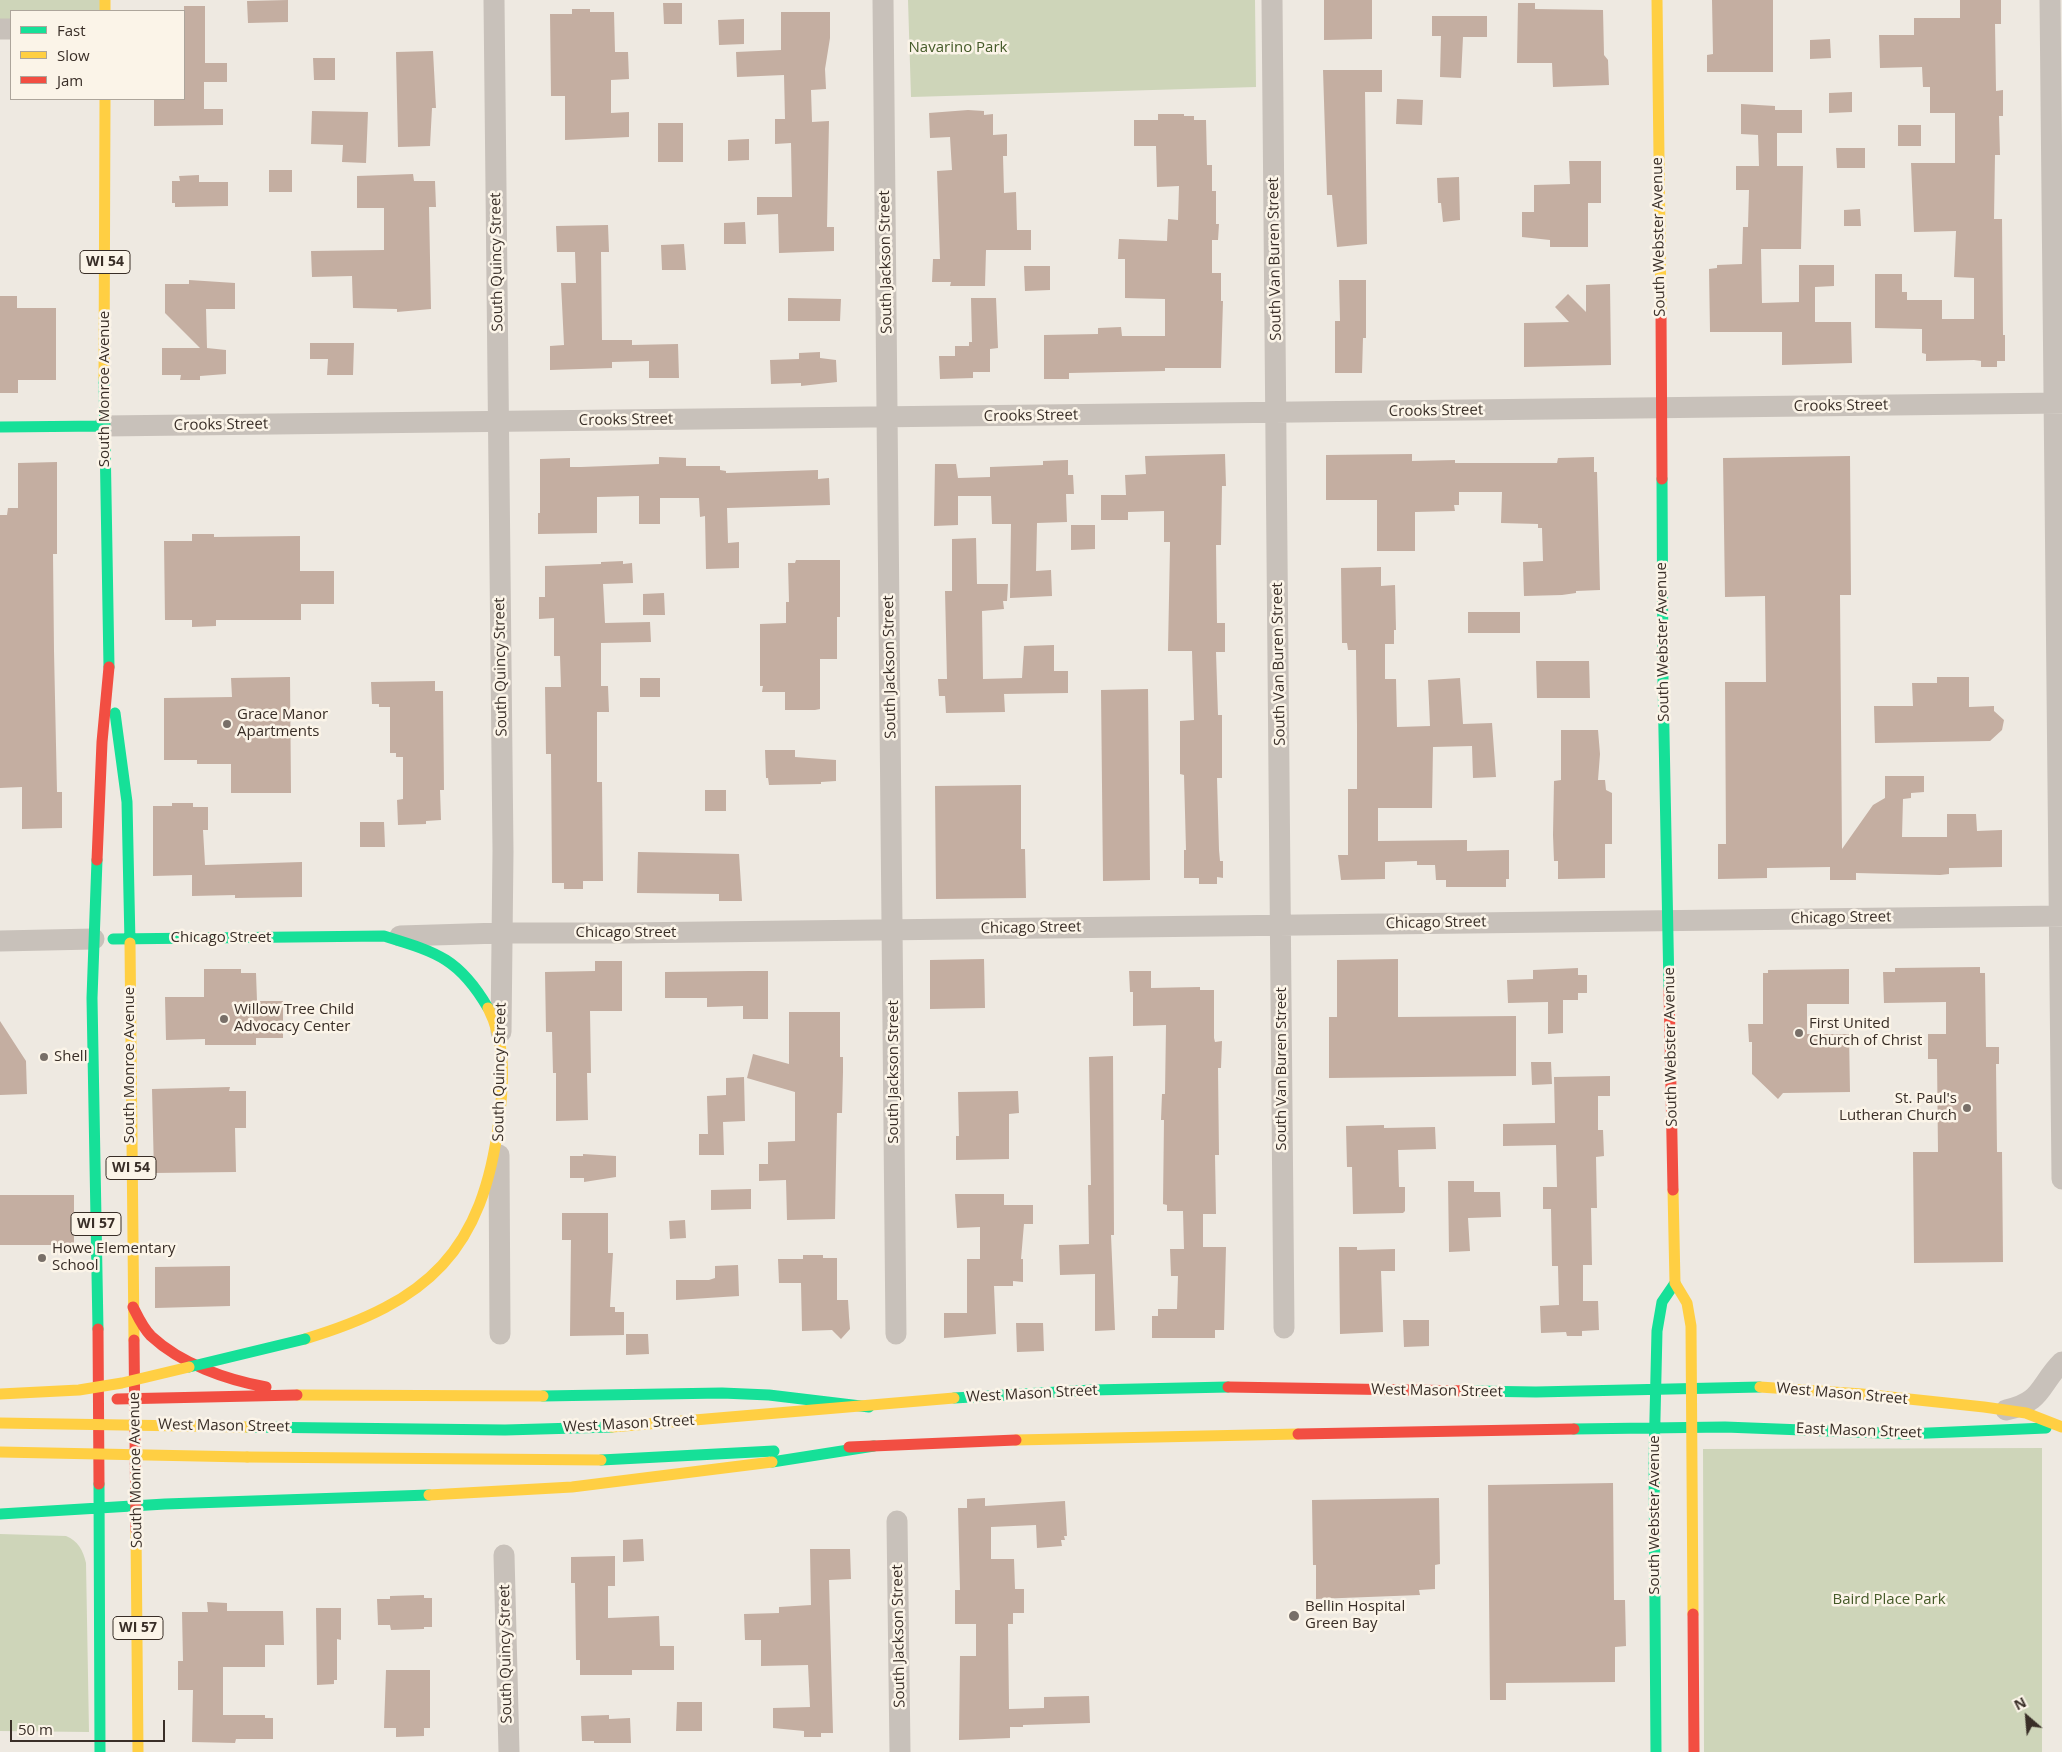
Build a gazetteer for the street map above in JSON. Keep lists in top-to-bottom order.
{
  "streets": {
    "main road": [
      "South Webster Avenue",
      "WI 54",
      "South Quincy Street",
      "South Monroe Avenue",
      "Crooks Street",
      "Chicago Street",
      "WI 57",
      "West Mason Street",
      "East Mason Street"
    ],
    "street": ["South Van Buren Street", "South Jackson Street"]
  },
  "crossings": [
    ["South Webster Avenue", "Crooks Street"],
    ["South Webster Avenue", "Chicago Street"],
    ["South Webster Avenue", "West Mason Street"],
    ["South Webster Avenue", "East Mason Street"],
    ["South Van Buren Street", "Crooks Street"],
    ["South Van Buren Street", "Chicago Street"],
    ["South Quincy Street", "Crooks Street"],
    ["South Quincy Street", "Chicago Street"],
    ["South Jackson Street", "Crooks Street"],
    ["South Jackson Street", "Chicago Street"],
    ["South Monroe Avenue", "Crooks Street"],
    ["South Monroe Avenue", "Chicago Street"],
    ["West Mason Street", "East Mason Street"]
  ],
  "parks": ["Navarino Park", "Baird Place Park"],
  "places": [
    "Grace Manor Apartments",
    "Willow Tree Child Advocacy Center",
    "First United Church of Christ",
    "Shell",
    "St. Paul's Lutheran Church",
    "Howe Elementary School",
    "Bellin Hospital Green Bay"
  ],
  "legend": ["Fast", "Slow", "Jam"],
  "scale_bar": "50 m",
  "north": "top left"
}
